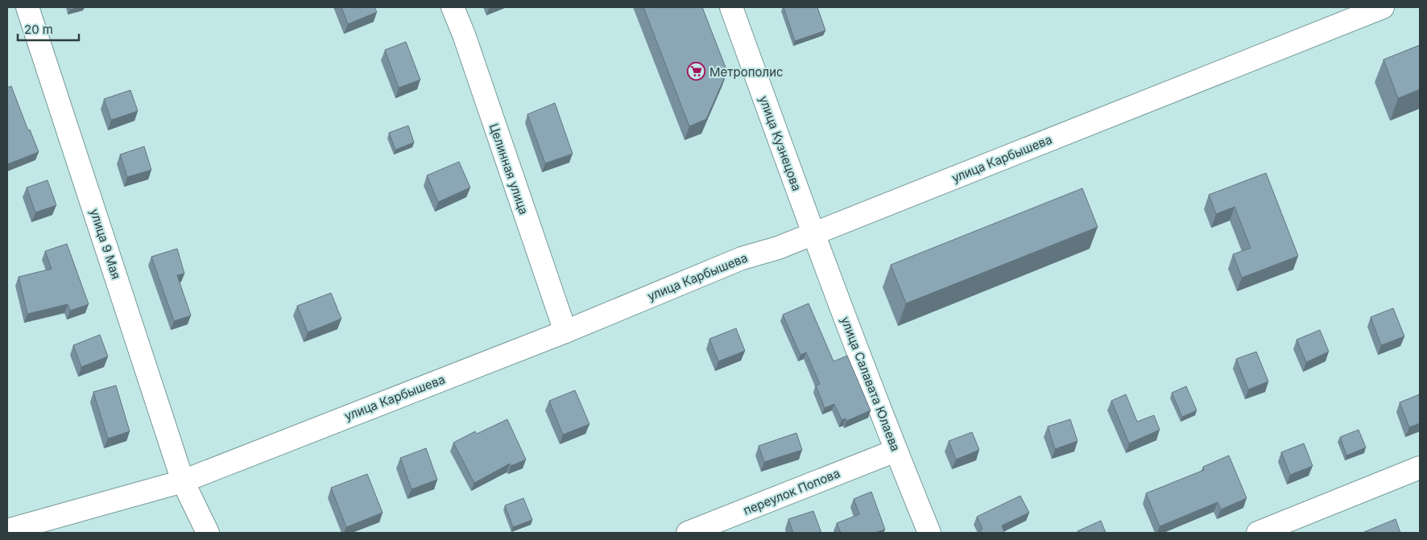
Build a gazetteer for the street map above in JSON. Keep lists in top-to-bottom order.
{
  "streets": {
    "street": [
      "улица Кузнецова",
      "улица Карбышева",
      "Целинная улица",
      "улица 9 Мая",
      "улица Салавата Юлаева",
      "переулок Попова"
    ]
  },
  "crossings": [
    ["улица Кузнецова", "улица Карбышева"],
    ["улица Кузнецова", "улица Салавата Юлаева"],
    ["улица Карбышева", "Целинная улица"],
    ["улица Карбышева", "улица 9 Мая"],
    ["улица Карбышева", "улица Салавата Юлаева"],
    ["улица Салавата Юлаева", "переулок Попова"]
  ],
  "places": {
    "supermarket": ["Метрополис"]
  },
  "scale_bar": "20 m"
}
